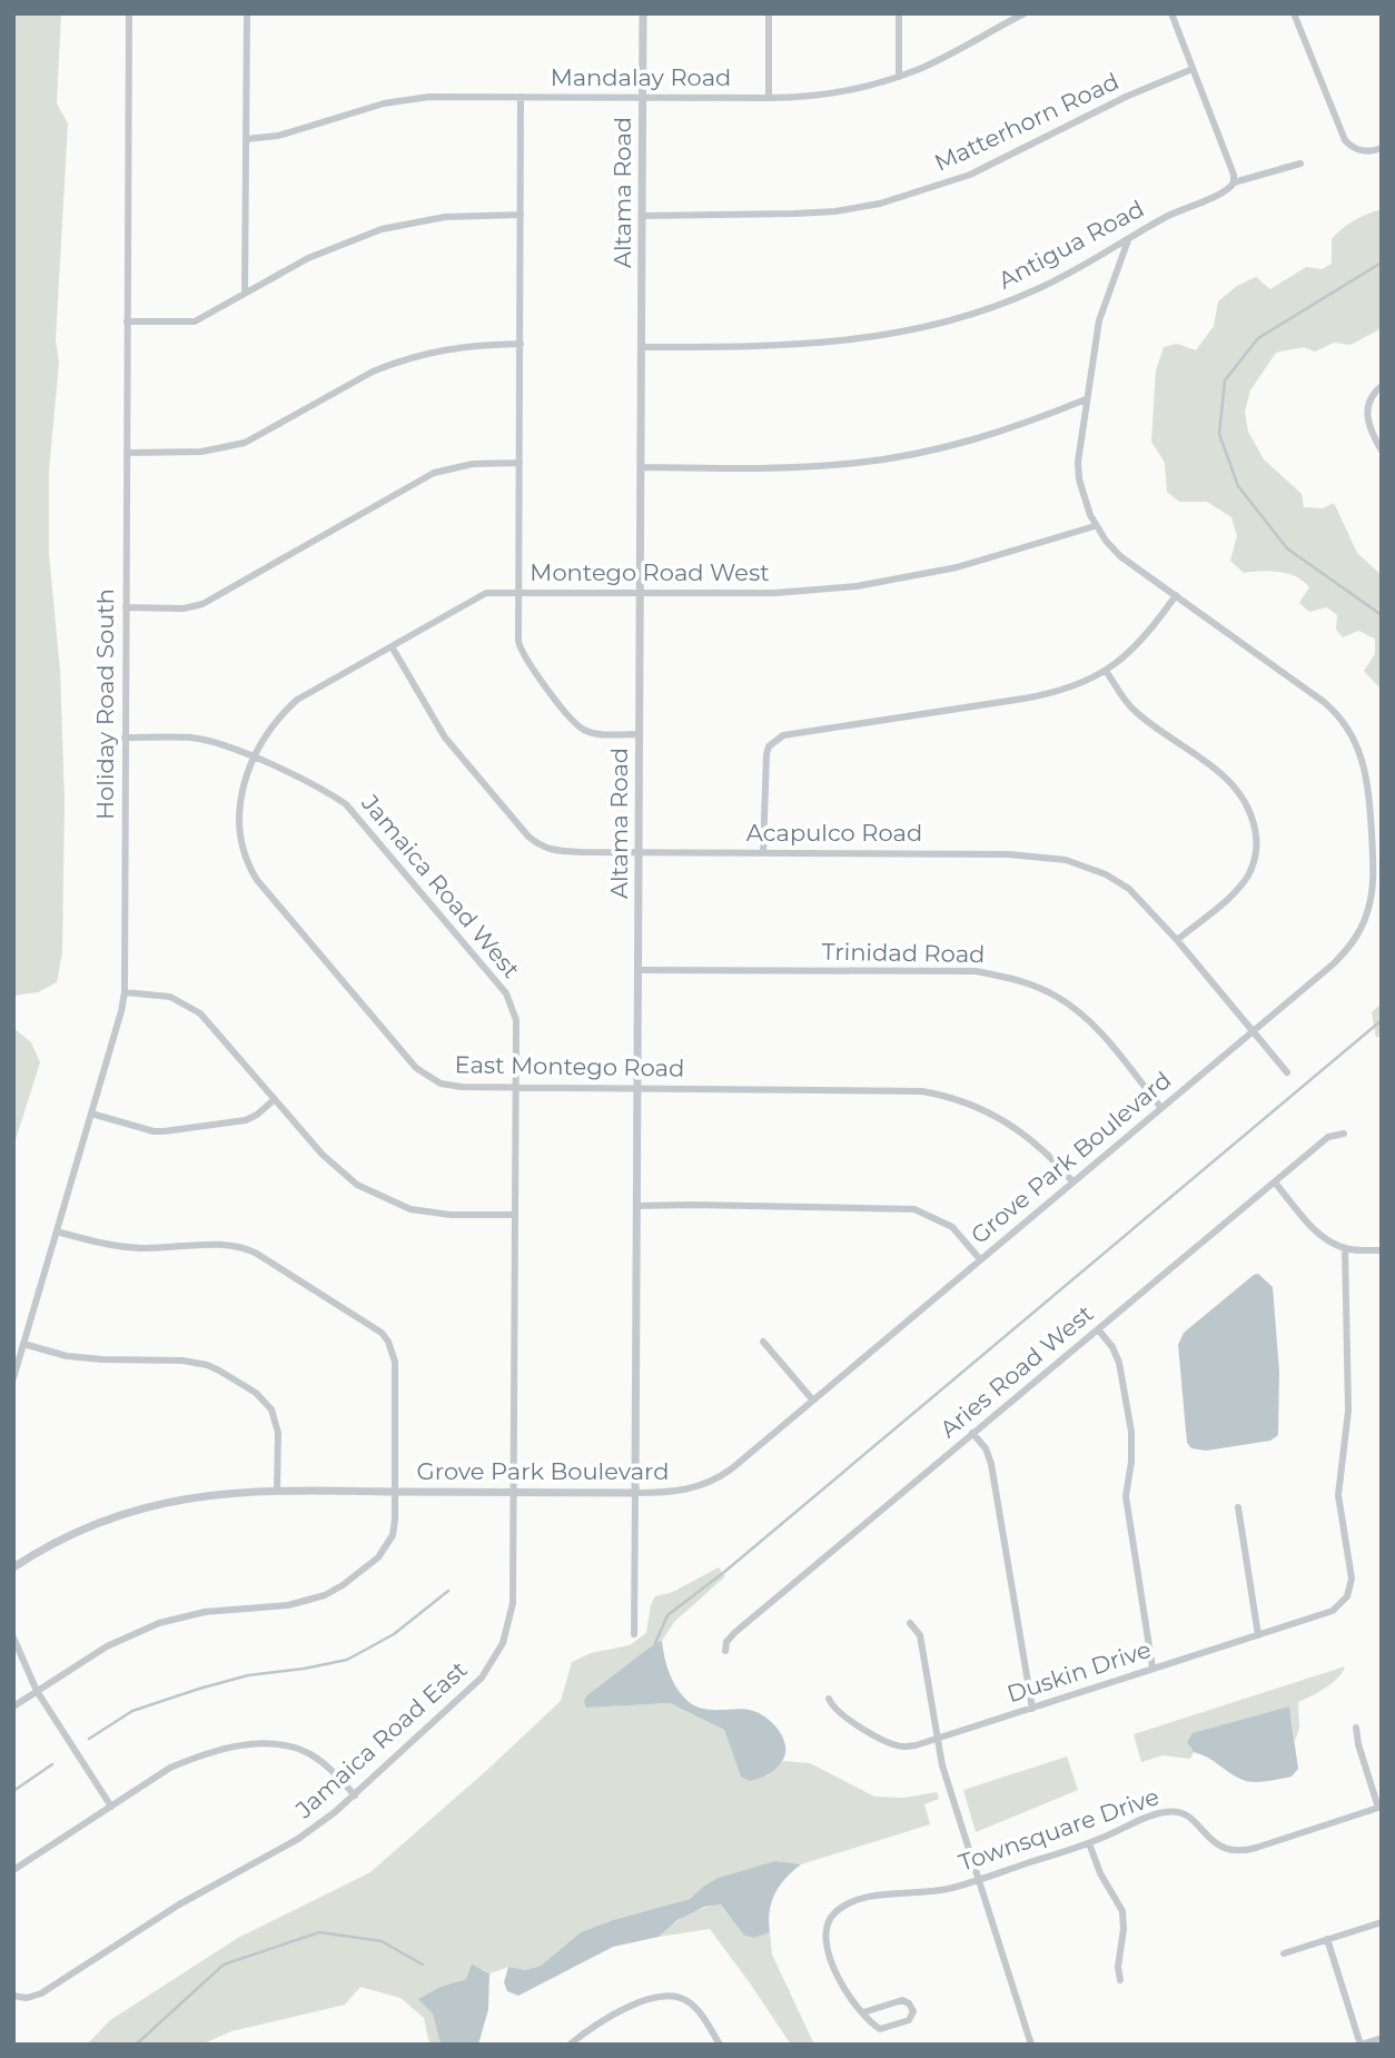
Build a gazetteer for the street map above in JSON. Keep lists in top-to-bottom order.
{
  "streets": {
    "street": [
      "Mandalay Road",
      "Matterhorn Road",
      "Altama Road",
      "Antigua Road",
      "Montego Road West",
      "Holiday Road South",
      "Acapulco Road",
      "Jamaica Road West",
      "Trinidad Road",
      "East Montego Road",
      "Grove Park Boulevard",
      "Aries Road West",
      "Duskin Drive",
      "Jamaica Road East",
      "Townsquare Drive"
    ]
  },
  "crossings": [
    ["Mandalay Road", "Altama Road"],
    ["Matterhorn Road", "Altama Road"],
    ["Altama Road", "Antigua Road"],
    ["Altama Road", "Montego Road West"],
    ["Altama Road", "Acapulco Road"],
    ["Altama Road", "Trinidad Road"],
    ["Altama Road", "East Montego Road"],
    ["Altama Road", "Grove Park Boulevard"],
    ["Antigua Road", "Grove Park Boulevard"],
    ["Montego Road West", "Acapulco Road"],
    ["Montego Road West", "Jamaica Road West"],
    ["Montego Road West", "East Montego Road"],
    ["Montego Road West", "Grove Park Boulevard"],
    ["Holiday Road South", "Jamaica Road West"],
    ["Acapulco Road", "Grove Park Boulevard"],
    ["Jamaica Road West", "East Montego Road"],
    ["Jamaica Road West", "Jamaica Road East"],
    ["Trinidad Road", "Grove Park Boulevard"],
    ["East Montego Road", "Grove Park Boulevard"],
    ["Grove Park Boulevard", "Jamaica Road East"]
  ]
}
